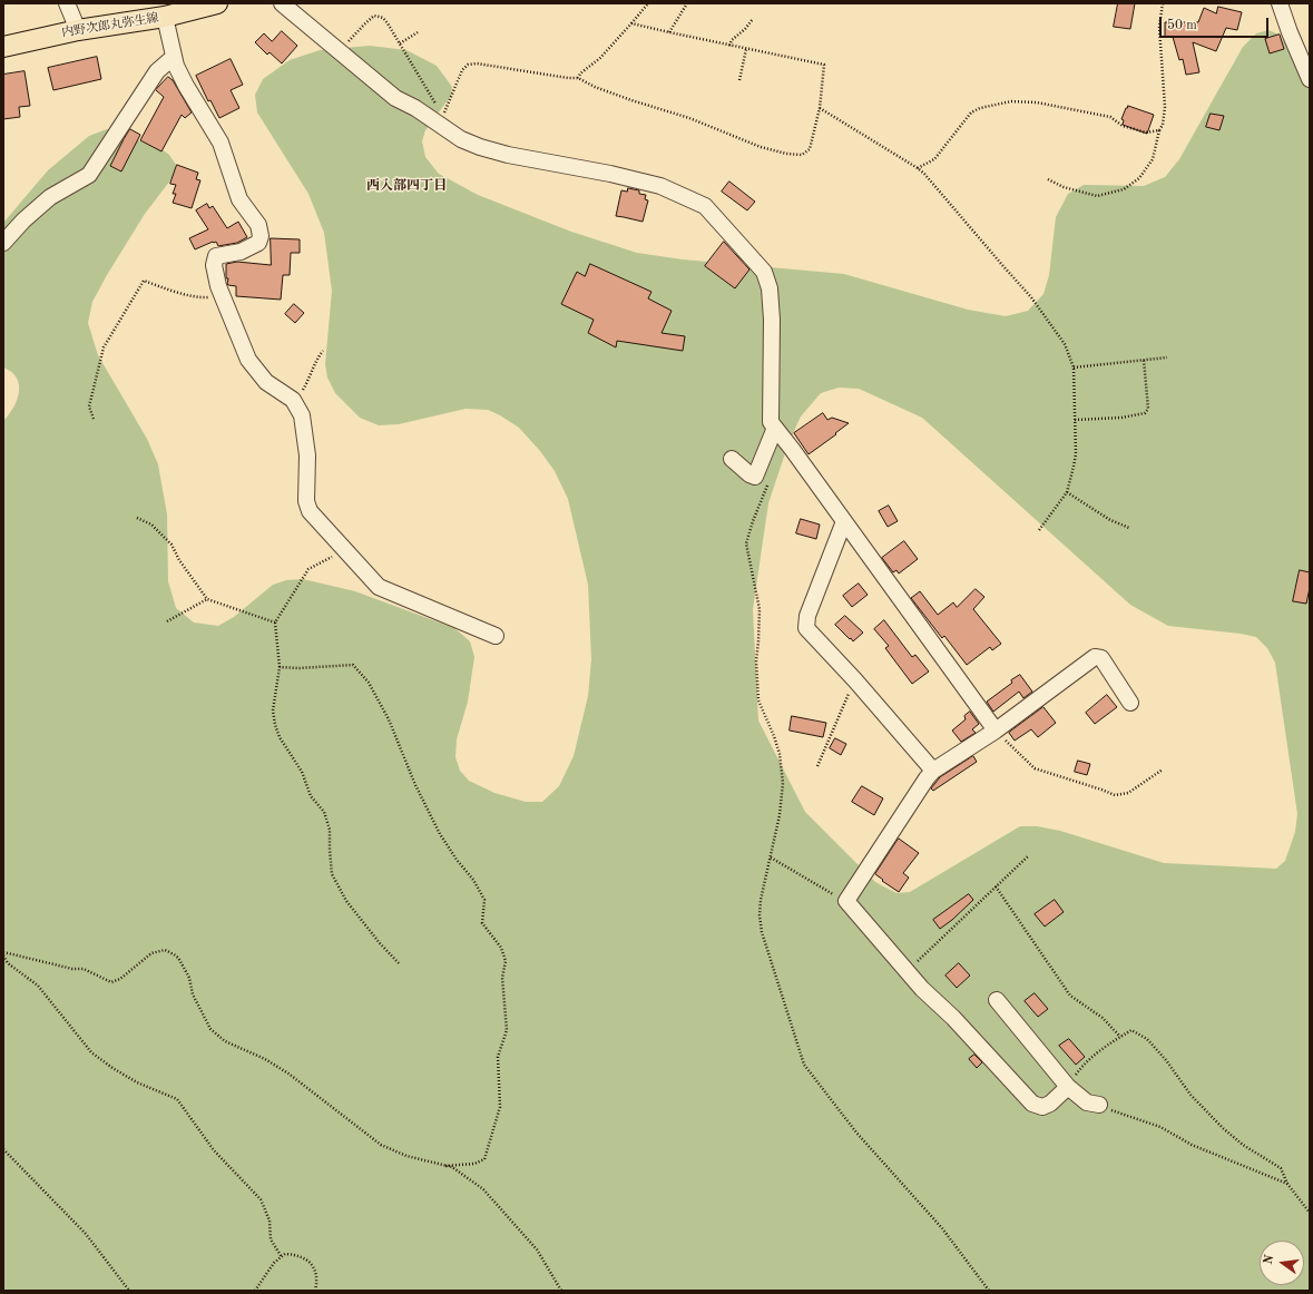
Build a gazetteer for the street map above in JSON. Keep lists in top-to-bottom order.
{
  "streets": {
    "main road": ["内野次郎丸弥生線"]
  },
  "districts": ["西入部四丁目"],
  "scale_bar": "50 m",
  "north": "left"
}
